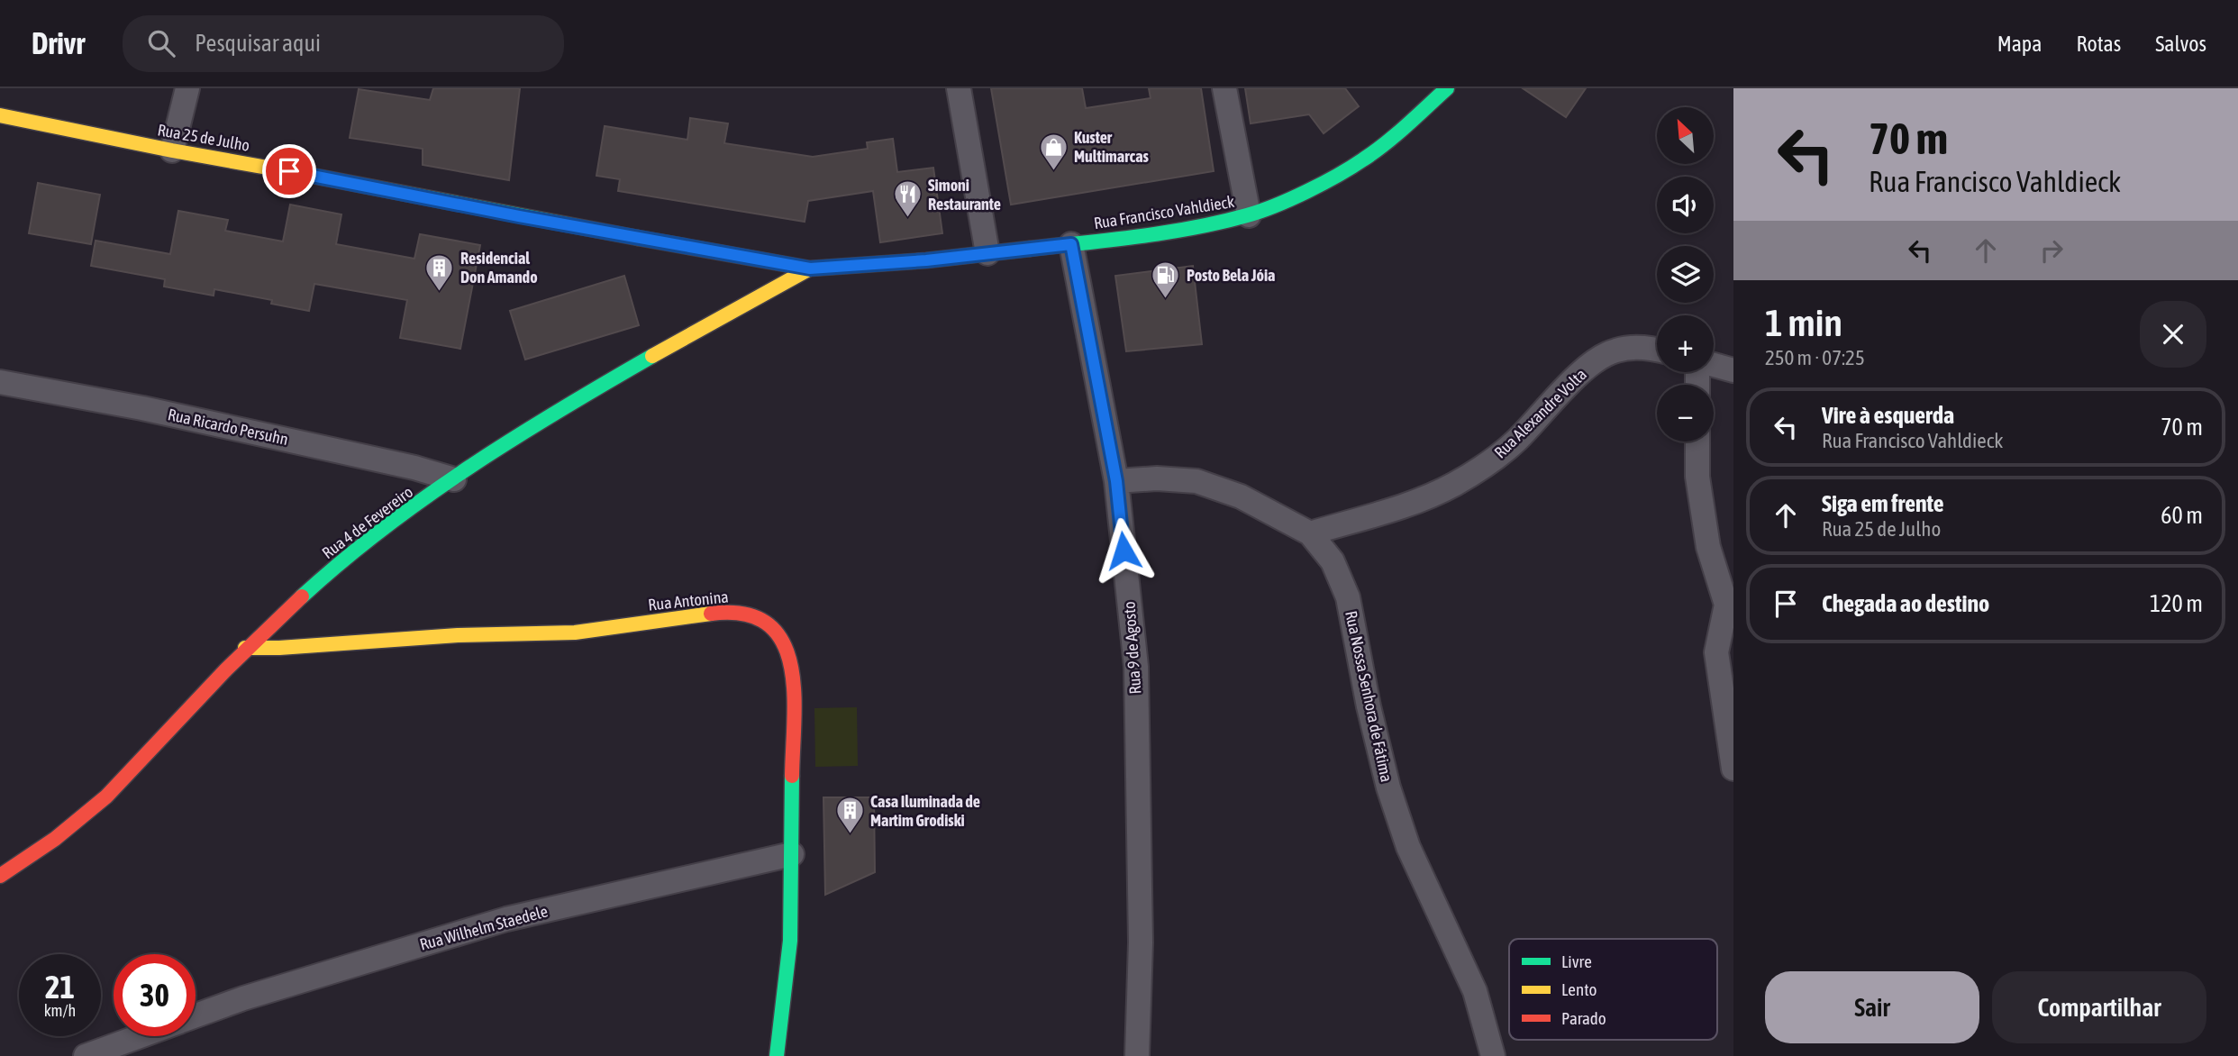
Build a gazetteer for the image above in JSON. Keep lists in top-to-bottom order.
{
  "streets": {
    "street": [
      "Rua 25 de Julho",
      "Rua Francisco Vahldieck",
      "Rua Alexandre Volta",
      "Rua Ricardo Persuhn",
      "Rua 4 de Fevereiro",
      "Rua Antonina",
      "Rua 9 de Agosto",
      "Rua Nossa Senhora de Fátima",
      "Rua Wilhelm Staedele"
    ]
  },
  "crossings": [
    ["Rua 25 de Julho", "Rua Francisco Vahldieck"],
    ["Rua 25 de Julho", "Rua 4 de Fevereiro"],
    ["Rua Francisco Vahldieck", "Rua 4 de Fevereiro"],
    ["Rua Francisco Vahldieck", "Rua 9 de Agosto"],
    ["Rua Alexandre Volta", "Rua Nossa Senhora de Fátima"],
    ["Rua Ricardo Persuhn", "Rua 4 de Fevereiro"],
    ["Rua 4 de Fevereiro", "Rua Antonina"],
    ["Rua Antonina", "Rua Wilhelm Staedele"],
    ["Rua 9 de Agosto", "Rua Nossa Senhora de Fátima"]
  ],
  "places": {
    "shop": ["Kuster Multimarcas"],
    "restaurant": ["Simoni Restaurante"],
    "building": ["Residencial Don Amando", "Casa Iluminada de Martim Grodiski"],
    "fuel station": ["Posto Bela Jóia"]
  },
  "legend": ["Livre", "Lento", "Parado"],
  "north": "top left",
  "page": {
    "header": "Drivr",
    "search": "Pesquisar aqui",
    "nav": ["Mapa", "Rotas", "Salvos"],
    "turn": ["70 m", "Rua Francisco Vahldieck"],
    "map_buttons": ["+", "−"],
    "heading": ["1 min", "250 m · 07:25"],
    "list": [
      {
        "name": "Vire à esquerda",
        "note": "Rua Francisco Vahldieck",
        "value": "70 m"
      },
      {
        "name": "Siga em frente",
        "note": "Rua 25 de Julho",
        "value": "60 m"
      },
      {
        "name": "Chegada ao destino",
        "value": "120 m"
      }
    ],
    "speed": "21 km/h",
    "limit": "30",
    "buttons": ["Sair", "Compartilhar"]
  }
}
